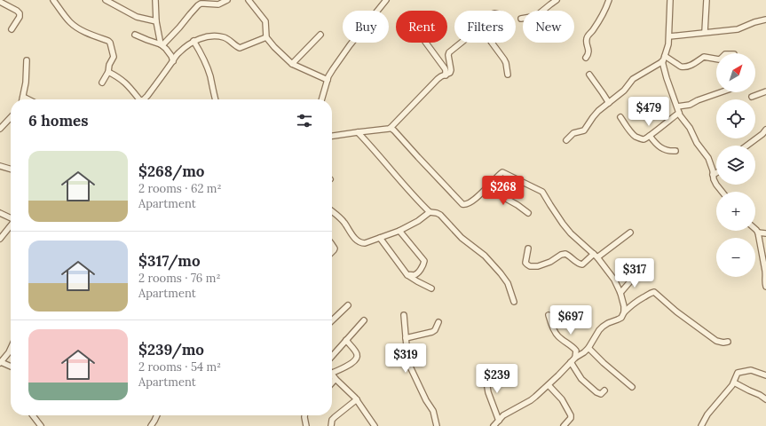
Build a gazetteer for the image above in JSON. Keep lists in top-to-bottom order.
{
  "north": "top right",
  "page": {
    "chip": [
      "Buy",
      "Rent",
      "Filters",
      "New"
    ],
    "map_buttons": ["+", "−"],
    "price": [
      "$479",
      "$268",
      "$317",
      "$697",
      "$319",
      "$239"
    ],
    "heading": "6 homes",
    "list": [
      {
        "name": "$268/mo",
        "note": "2 rooms · 62 m² · Apartment"
      },
      {
        "name": "$317/mo",
        "note": "2 rooms · 76 m² · Apartment"
      },
      {
        "name": "$239/mo",
        "note": "2 rooms · 54 m² · Apartment"
      }
    ]
  }
}
